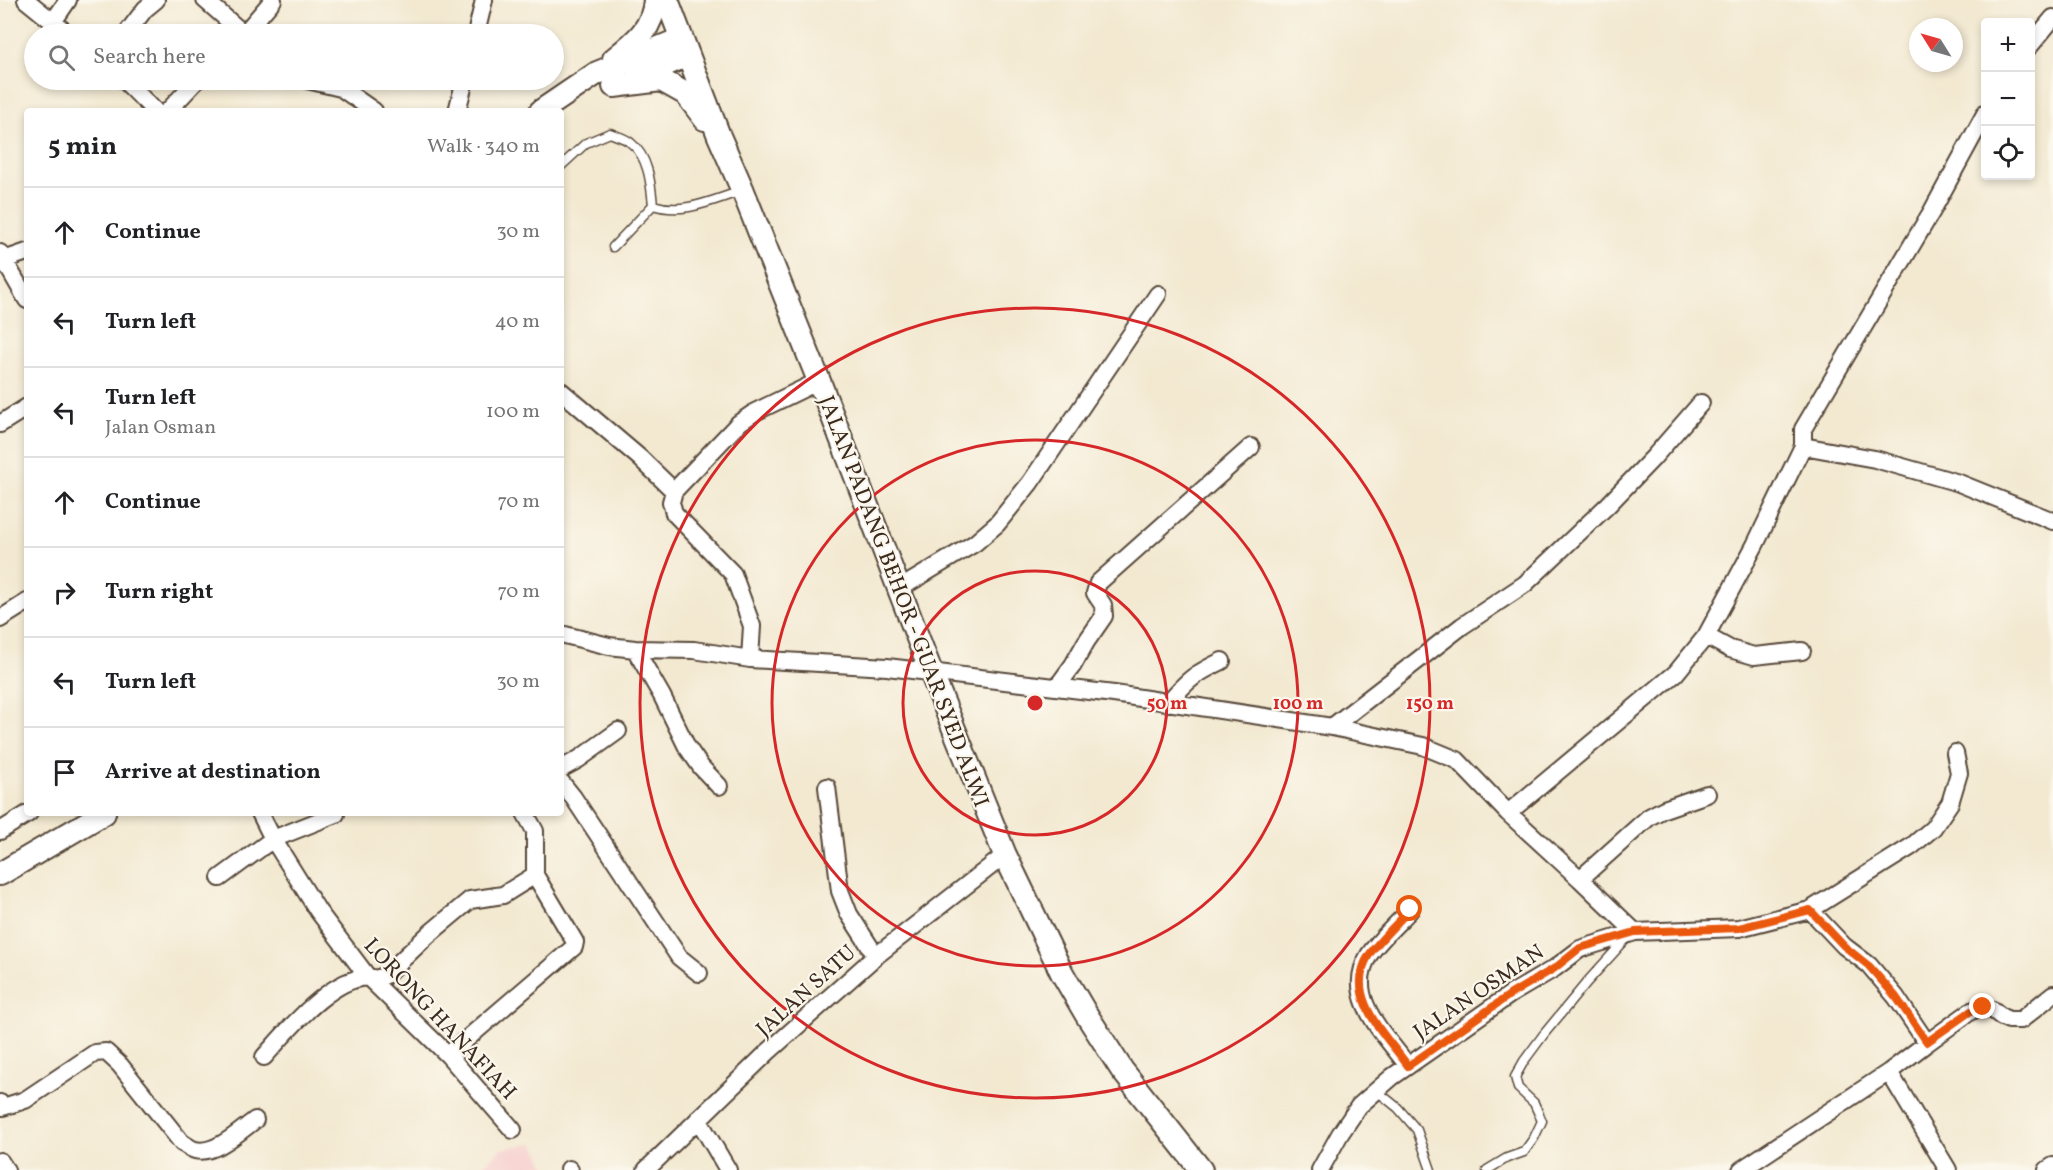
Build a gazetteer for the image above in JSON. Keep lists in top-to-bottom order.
{
  "streets": {
    "main road": ["JALAN PADANG BEHOR - GUAR SYED ALWI"],
    "street": ["JALAN SATU", "JALAN OSMAN", "LORONG HANAFIAH"]
  },
  "crossings": [
    ["JALAN PADANG BEHOR - GUAR SYED ALWI", "JALAN SATU"]
  ],
  "north": "top left",
  "page": {
    "map_buttons": ["+", "−"],
    "search": "Search here",
    "heading": ["5 min", "Walk · 340 m"],
    "list": [
      ["Continue", "30 m"],
      ["Turn left", "40 m"],
      ["Turn left", "Jalan Osman", "100 m"],
      ["Continue", "70 m"],
      ["Turn right", "70 m"],
      ["Turn left", "30 m"],
      "Arrive at destination"
    ]
  },
  "rings": ["50 m", "100 m", "150 m"]
}
